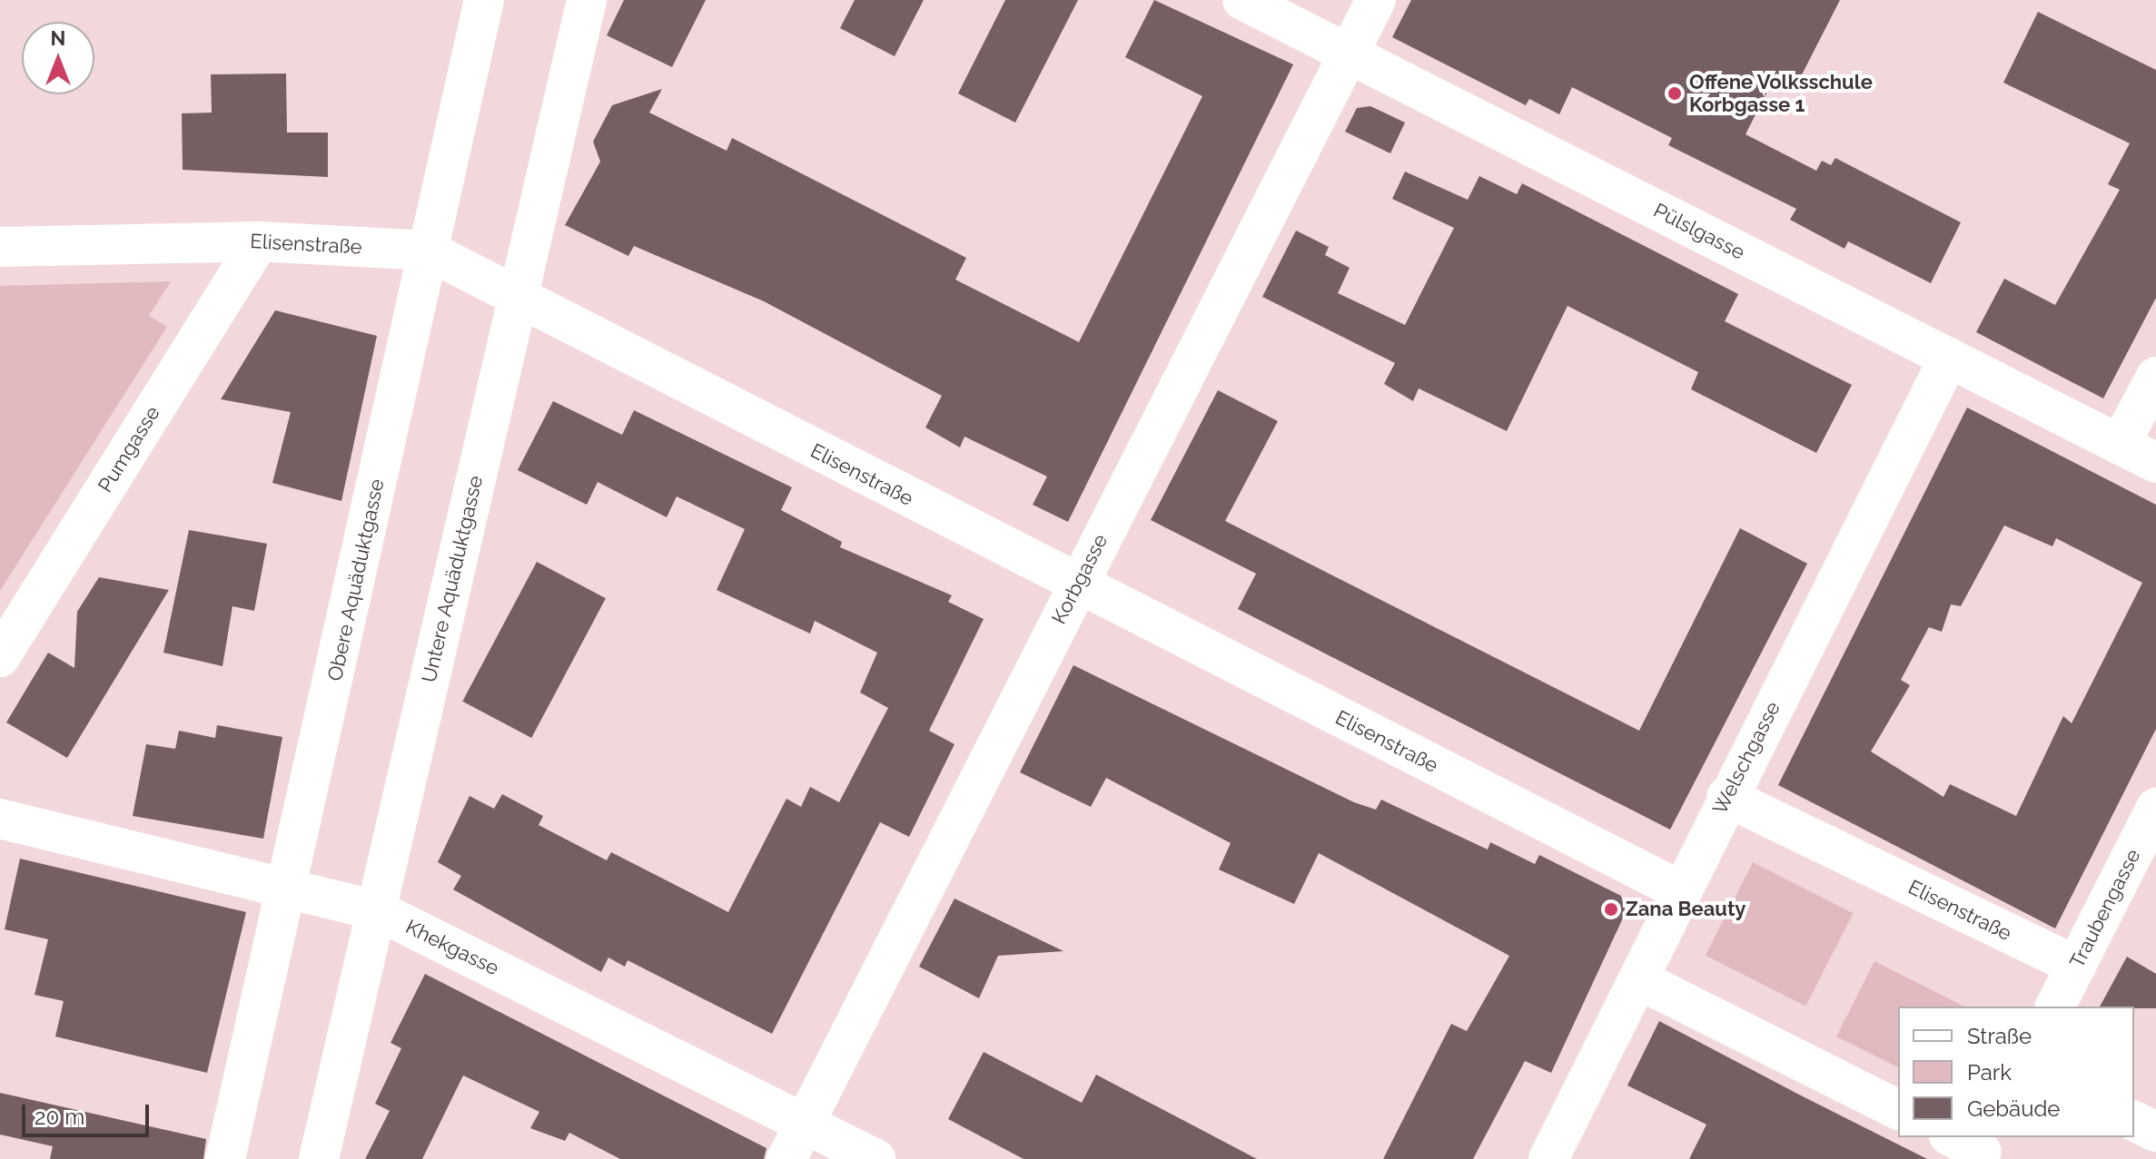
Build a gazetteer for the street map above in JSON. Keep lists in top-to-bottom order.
{
  "streets": {
    "street": [
      "Pülslgasse",
      "Elisenstraße",
      "Pumgasse",
      "Untere Aquäduktgasse",
      "Korbgasse",
      "Obere Aquäduktgasse",
      "Welschgasse",
      "Traubengasse",
      "Khekgasse"
    ]
  },
  "crossings": [
    ["Pülslgasse", "Korbgasse"],
    ["Pülslgasse", "Welschgasse"],
    ["Elisenstraße", "Pumgasse"],
    ["Elisenstraße", "Untere Aquäduktgasse"],
    ["Elisenstraße", "Korbgasse"],
    ["Elisenstraße", "Obere Aquäduktgasse"],
    ["Elisenstraße", "Welschgasse"],
    ["Elisenstraße", "Traubengasse"],
    ["Untere Aquäduktgasse", "Khekgasse"],
    ["Korbgasse", "Khekgasse"],
    ["Obere Aquäduktgasse", "Khekgasse"]
  ],
  "places": ["Offene Volksschule Korbgasse 1", "Zana Beauty"],
  "legend": ["Straße", "Park", "Gebäude"],
  "scale_bar": "20 m",
  "north": "top"
}
